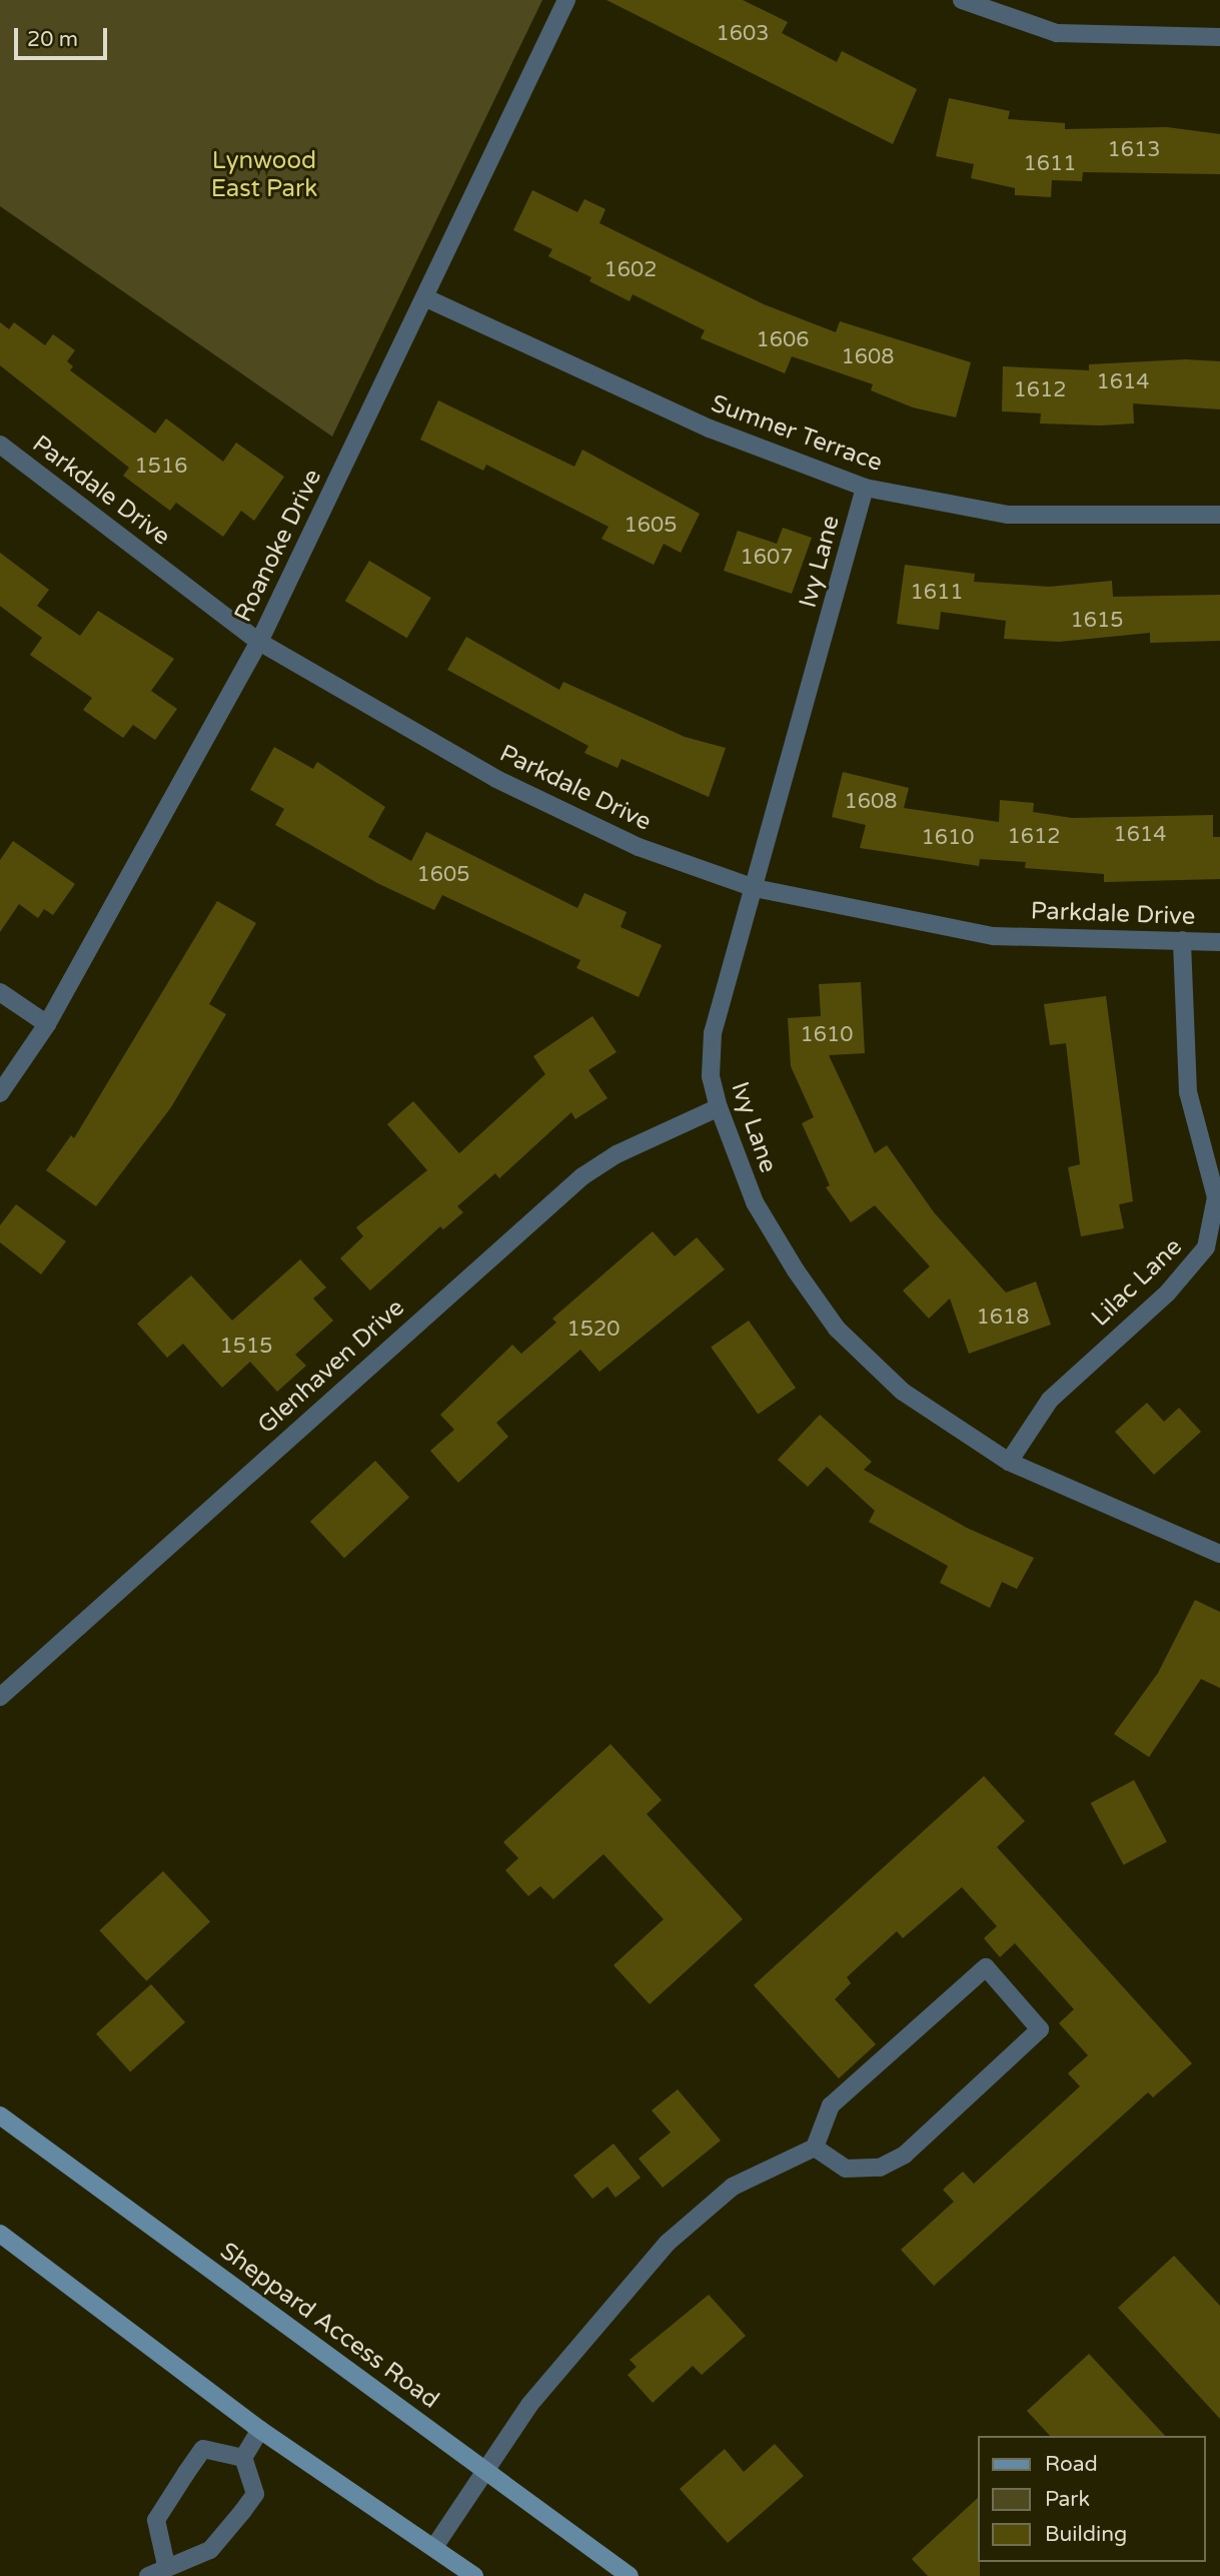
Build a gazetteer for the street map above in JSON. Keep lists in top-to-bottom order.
{
  "streets": {
    "main road": ["Sheppard Access Road"],
    "street": [
      "Sumner Terrace",
      "Parkdale Drive",
      "Roanoke Drive",
      "Ivy Lane",
      "Lilac Lane",
      "Glenhaven Drive"
    ]
  },
  "crossings": [
    ["Sumner Terrace", "Roanoke Drive"],
    ["Sumner Terrace", "Ivy Lane"],
    ["Parkdale Drive", "Roanoke Drive"],
    ["Parkdale Drive", "Ivy Lane"],
    ["Parkdale Drive", "Lilac Lane"],
    ["Ivy Lane", "Lilac Lane"],
    ["Ivy Lane", "Glenhaven Drive"]
  ],
  "parks": ["Lynwood East Park"],
  "house_numbers": [
    "1603",
    "1613",
    "1611",
    "1602",
    "1606",
    "1608",
    "1614",
    "1612",
    "1516",
    "1605",
    "1607",
    "1611",
    "1615",
    "1608",
    "1614",
    "1612",
    "1610",
    "1605",
    "1610",
    "1618",
    "1520",
    "1515"
  ],
  "legend": ["Road", "Park", "Building"],
  "scale_bar": "20 m"
}
